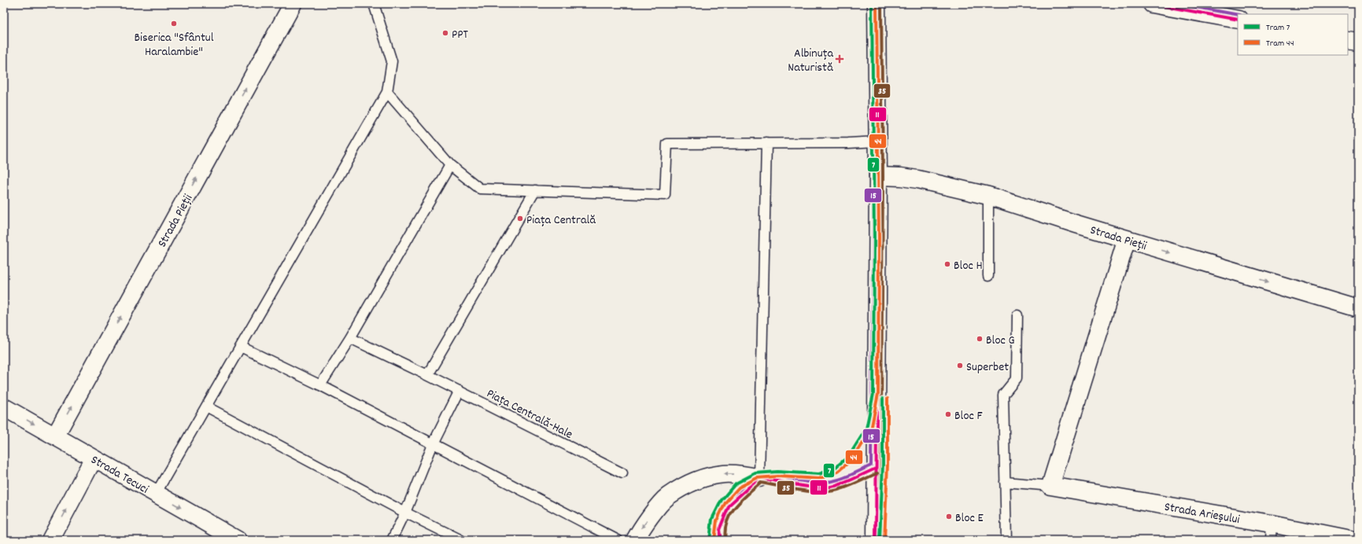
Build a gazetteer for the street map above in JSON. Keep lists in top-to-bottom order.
{
  "streets": {
    "street": ["Strada Pieții", "Strada Tecuci", "Strada Arieșului"],
    "lane": ["Piața Centrală-Hale"]
  },
  "crossings": [
    ["Strada Pieții", "Strada Tecuci"]
  ],
  "one_way": ["Strada Pieții", "Strada Tecuci"],
  "places": {
    "other": [
      "Biserica \"Sfântul Haralambie\"",
      "PPT",
      "Piața Centrală",
      "Bloc H",
      "Bloc G",
      "Superbet",
      "Bloc F",
      "Bloc E"
    ],
    "health": ["Albinuța Naturistă"]
  },
  "lines": [
    "tram line 7",
    "tram line 44",
    "transit line 11",
    "transit line 35",
    "transit line 15"
  ],
  "legend": ["Tram 7", "Tram 44"]
}
